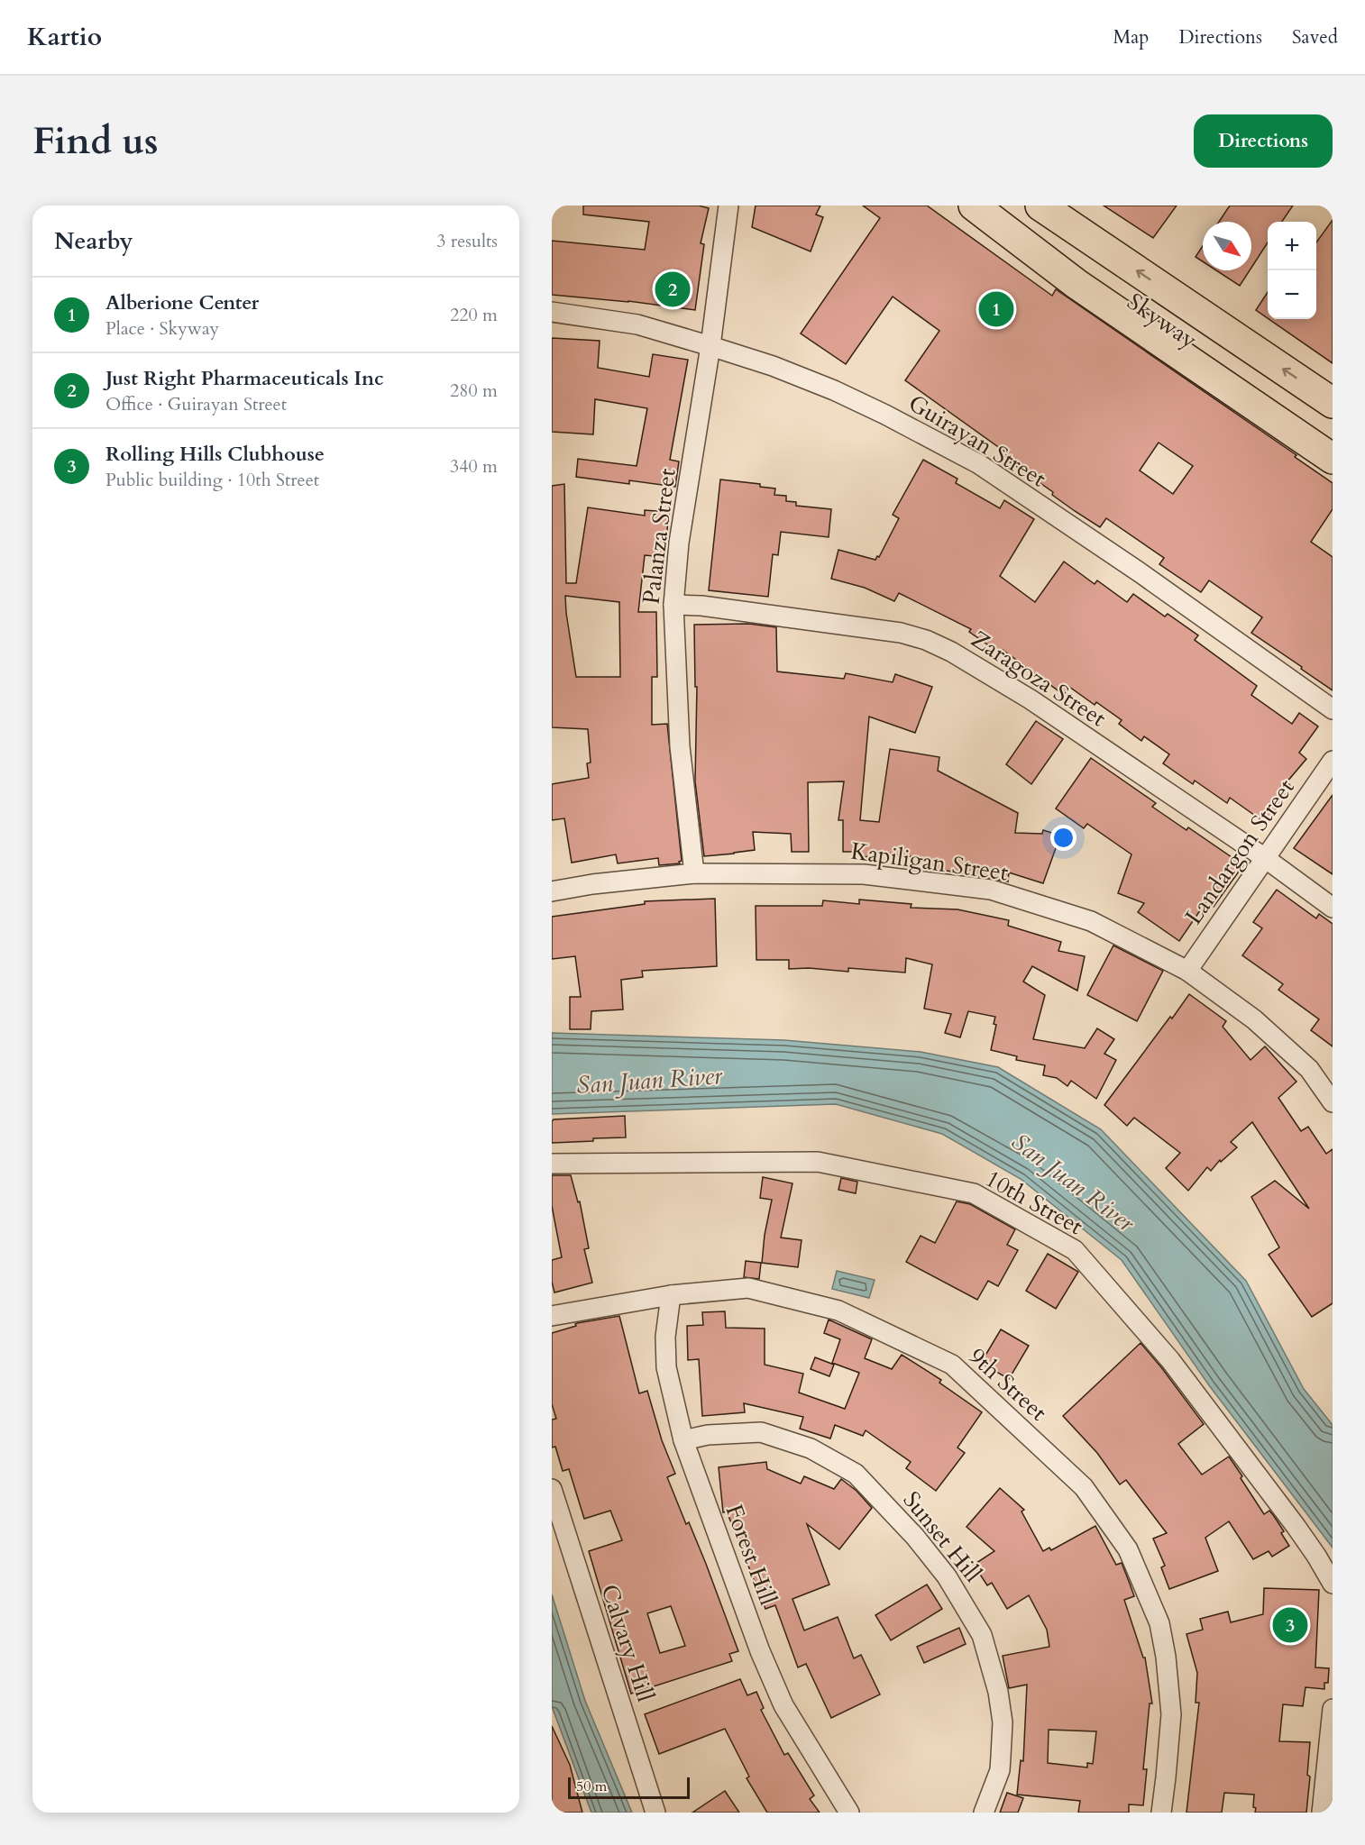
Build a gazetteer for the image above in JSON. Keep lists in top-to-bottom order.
{
  "streets": {
    "highway": ["Skyway"],
    "street": [
      "Guirayan Street",
      "Palanza Street",
      "Zaragoza Street",
      "Landargon Street",
      "Kapiligan Street",
      "10th Street",
      "9th Street",
      "Sunset Hill",
      "Forest Hill",
      "Calvary Hill"
    ]
  },
  "crossings": [
    ["Guirayan Street", "Palanza Street"],
    ["Palanza Street", "Zaragoza Street"],
    ["Palanza Street", "Kapiligan Street"],
    ["Zaragoza Street", "Landargon Street"],
    ["Landargon Street", "Kapiligan Street"],
    ["9th Street", "Forest Hill"],
    ["Sunset Hill", "Forest Hill"]
  ],
  "water": ["San Juan River"],
  "scale_bar": "50 m",
  "north": "bottom right",
  "page": {
    "header": "Kartio",
    "nav": ["Map", "Directions", "Saved"],
    "buttons": "Directions",
    "title": "Find us",
    "heading": ["Nearby", "3 results"],
    "map_buttons": ["+", "−"],
    "pins": ["2", "1", "3"],
    "list": [
      {
        "mark": "1",
        "name": "Alberione Center",
        "note": "Place · Skyway",
        "value": "220 m"
      },
      {
        "mark": "2",
        "name": "Just Right Pharmaceuticals Inc",
        "note": "Office · Guirayan Street",
        "value": "280 m"
      },
      {
        "mark": "3",
        "name": "Rolling Hills Clubhouse",
        "note": "Public building · 10th Street",
        "value": "340 m"
      }
    ],
    "scale": "50 m"
  }
}
